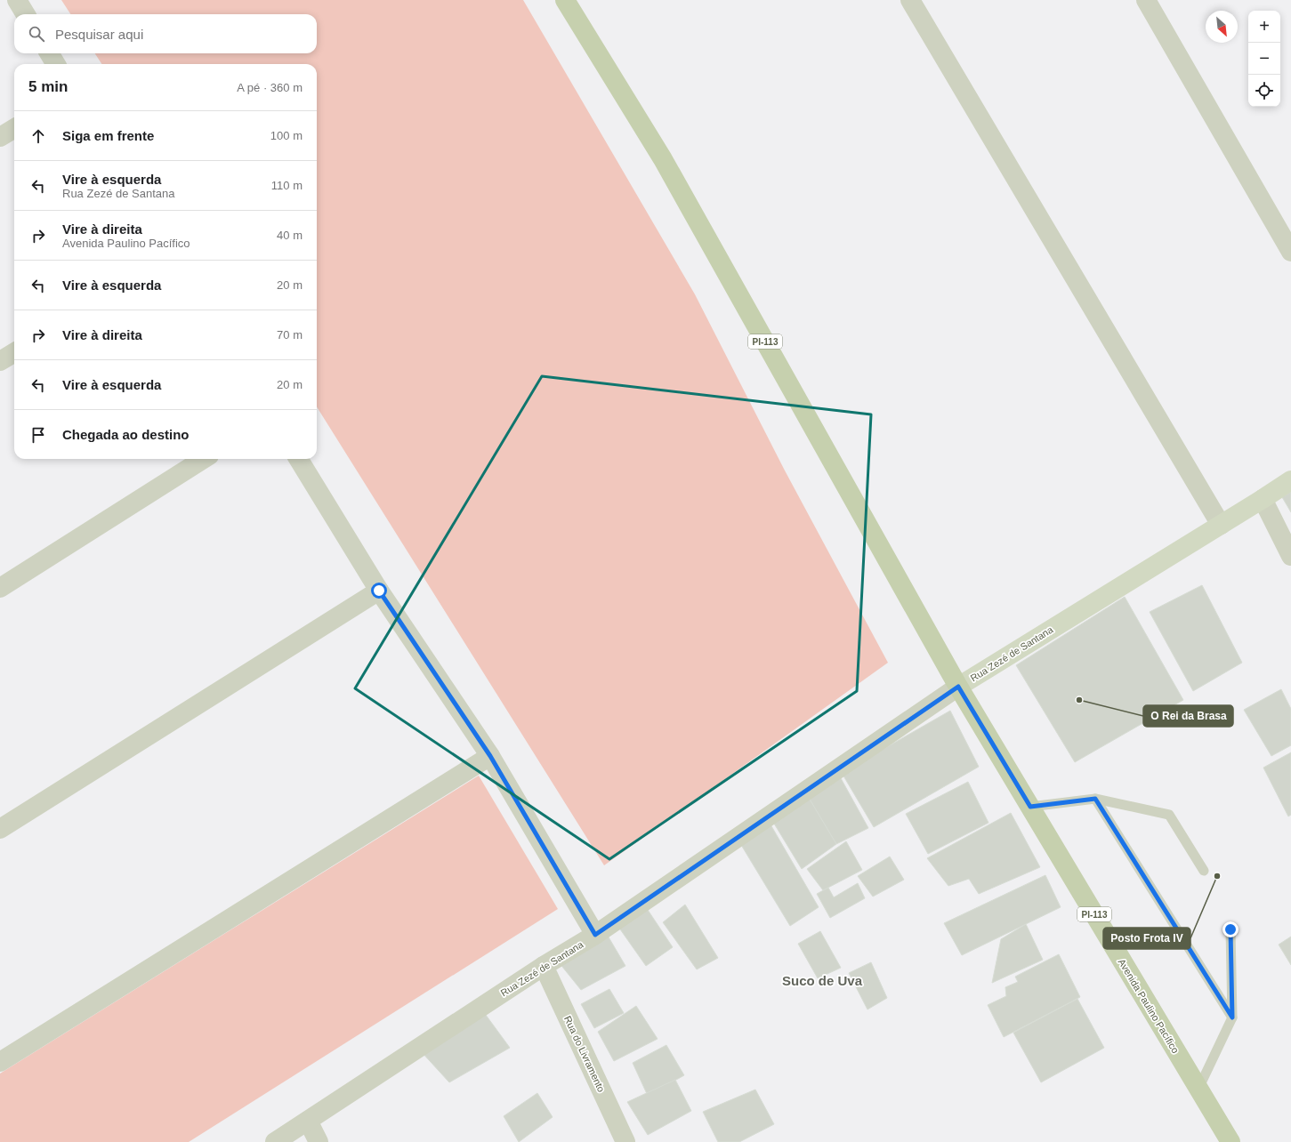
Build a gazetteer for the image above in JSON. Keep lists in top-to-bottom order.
{
  "streets": {
    "main road": ["PI-113", "Rua Zezé de Santana", "Avenida Paulino Pacífico"],
    "street": ["Rua do Livramento"]
  },
  "crossings": [
    ["PI-113", "Rua Zezé de Santana"],
    ["PI-113", "Avenida Paulino Pacífico"],
    ["Rua Zezé de Santana", "Avenida Paulino Pacífico"],
    ["Rua Zezé de Santana", "Rua do Livramento"]
  ],
  "districts": ["Suco de Uva"],
  "places": ["O Rei da Brasa", "Posto Frota IV"],
  "north": "bottom right",
  "page": {
    "map_buttons": ["+", "−"],
    "search": "Pesquisar aqui",
    "heading": ["5 min", "A pé · 360 m"],
    "list": [
      ["Siga em frente", "100 m"],
      ["Vire à esquerda", "Rua Zezé de Santana", "110 m"],
      ["Vire à direita", "Avenida Paulino Pacífico", "40 m"],
      ["Vire à esquerda", "20 m"],
      ["Vire à direita", "70 m"],
      ["Vire à esquerda", "20 m"],
      "Chegada ao destino"
    ]
  }
}
